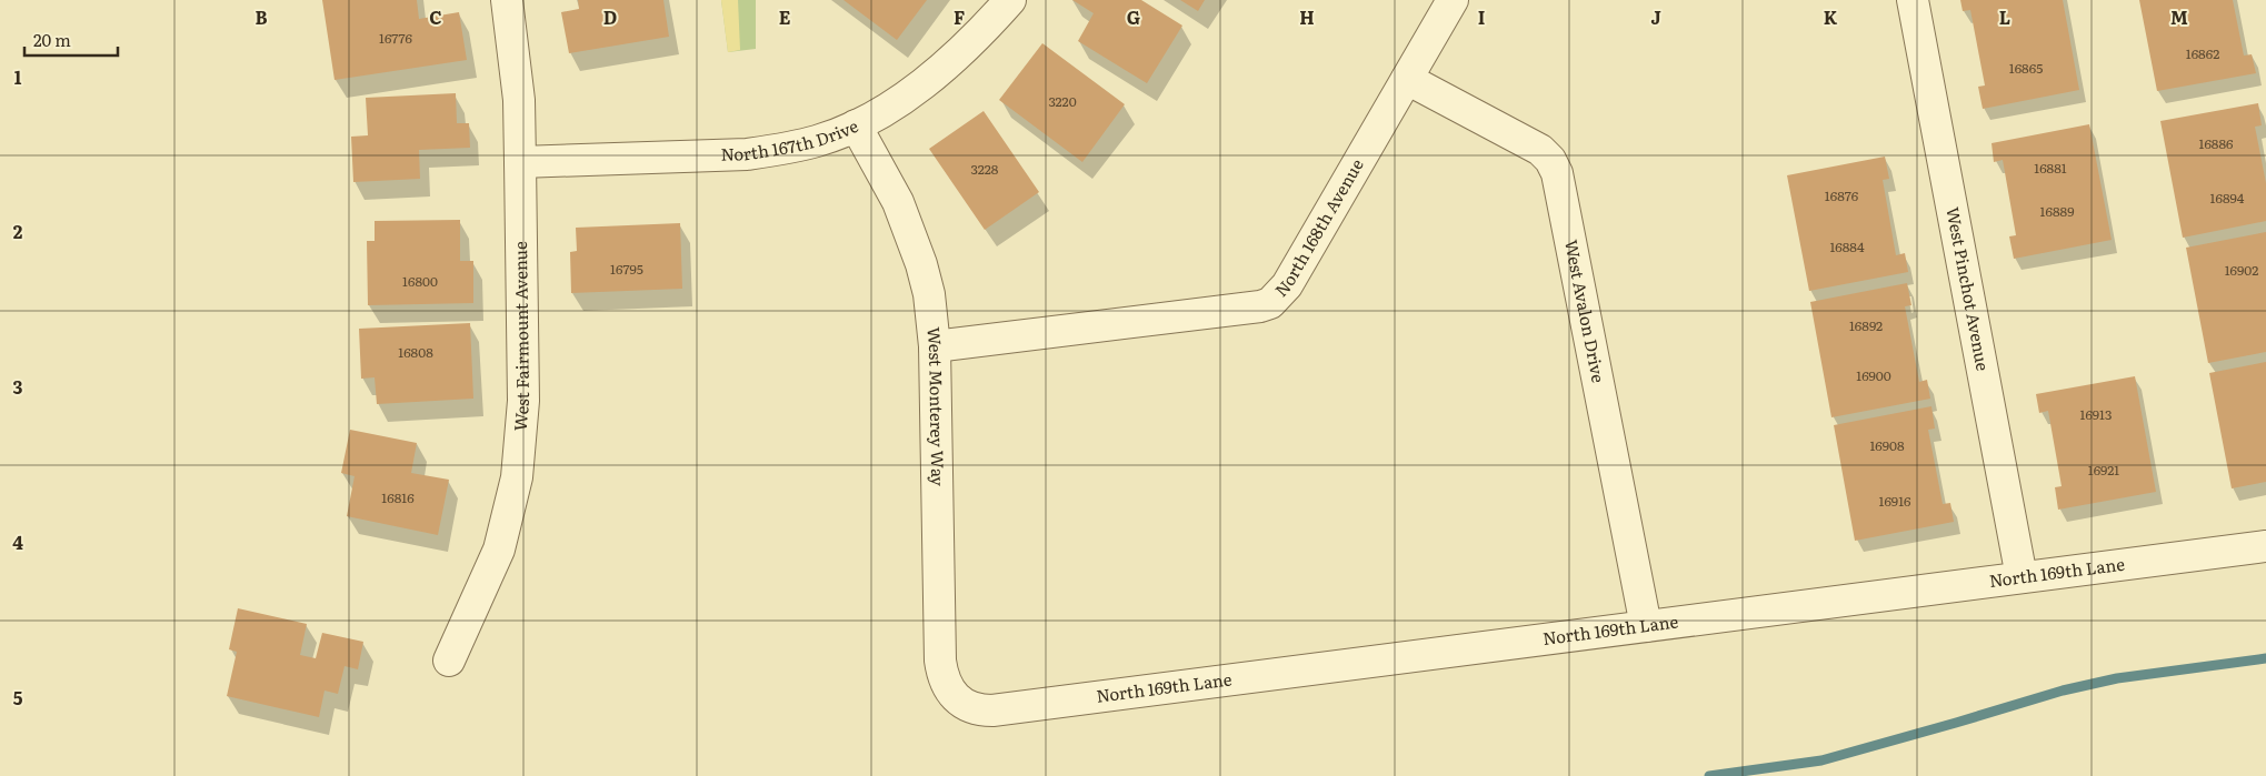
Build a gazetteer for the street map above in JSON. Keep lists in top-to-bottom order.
{
  "streets": {
    "street": [
      "North 167th Drive",
      "North 168th Avenue",
      "West Pinchot Avenue",
      "West Avalon Drive",
      "West Fairmount Avenue",
      "West Monterey Way",
      "North 169th Lane"
    ]
  },
  "crossings": [
    ["North 167th Drive", "West Fairmount Avenue"],
    ["North 167th Drive", "West Monterey Way"],
    ["North 168th Avenue", "West Avalon Drive"],
    ["North 168th Avenue", "West Monterey Way"],
    ["West Pinchot Avenue", "North 169th Lane"],
    ["West Avalon Drive", "North 169th Lane"],
    ["West Monterey Way", "North 169th Lane"]
  ],
  "house_numbers": [
    "16776",
    "16862",
    "16865",
    "3220",
    "16886",
    "16881",
    "3228",
    "16876",
    "16894",
    "16889",
    "16884",
    "16795",
    "16902",
    "16800",
    "16892",
    "16808",
    "16900",
    "16913",
    "16908",
    "16921",
    "16816",
    "16916"
  ],
  "scale_bar": "20 m",
  "grid": {
    "columns": [
      "B",
      "C",
      "D",
      "E",
      "F",
      "G",
      "H",
      "I",
      "J",
      "K",
      "L",
      "M"
    ],
    "rows": [
      "1",
      "2",
      "3",
      "4",
      "5"
    ]
  }
}
